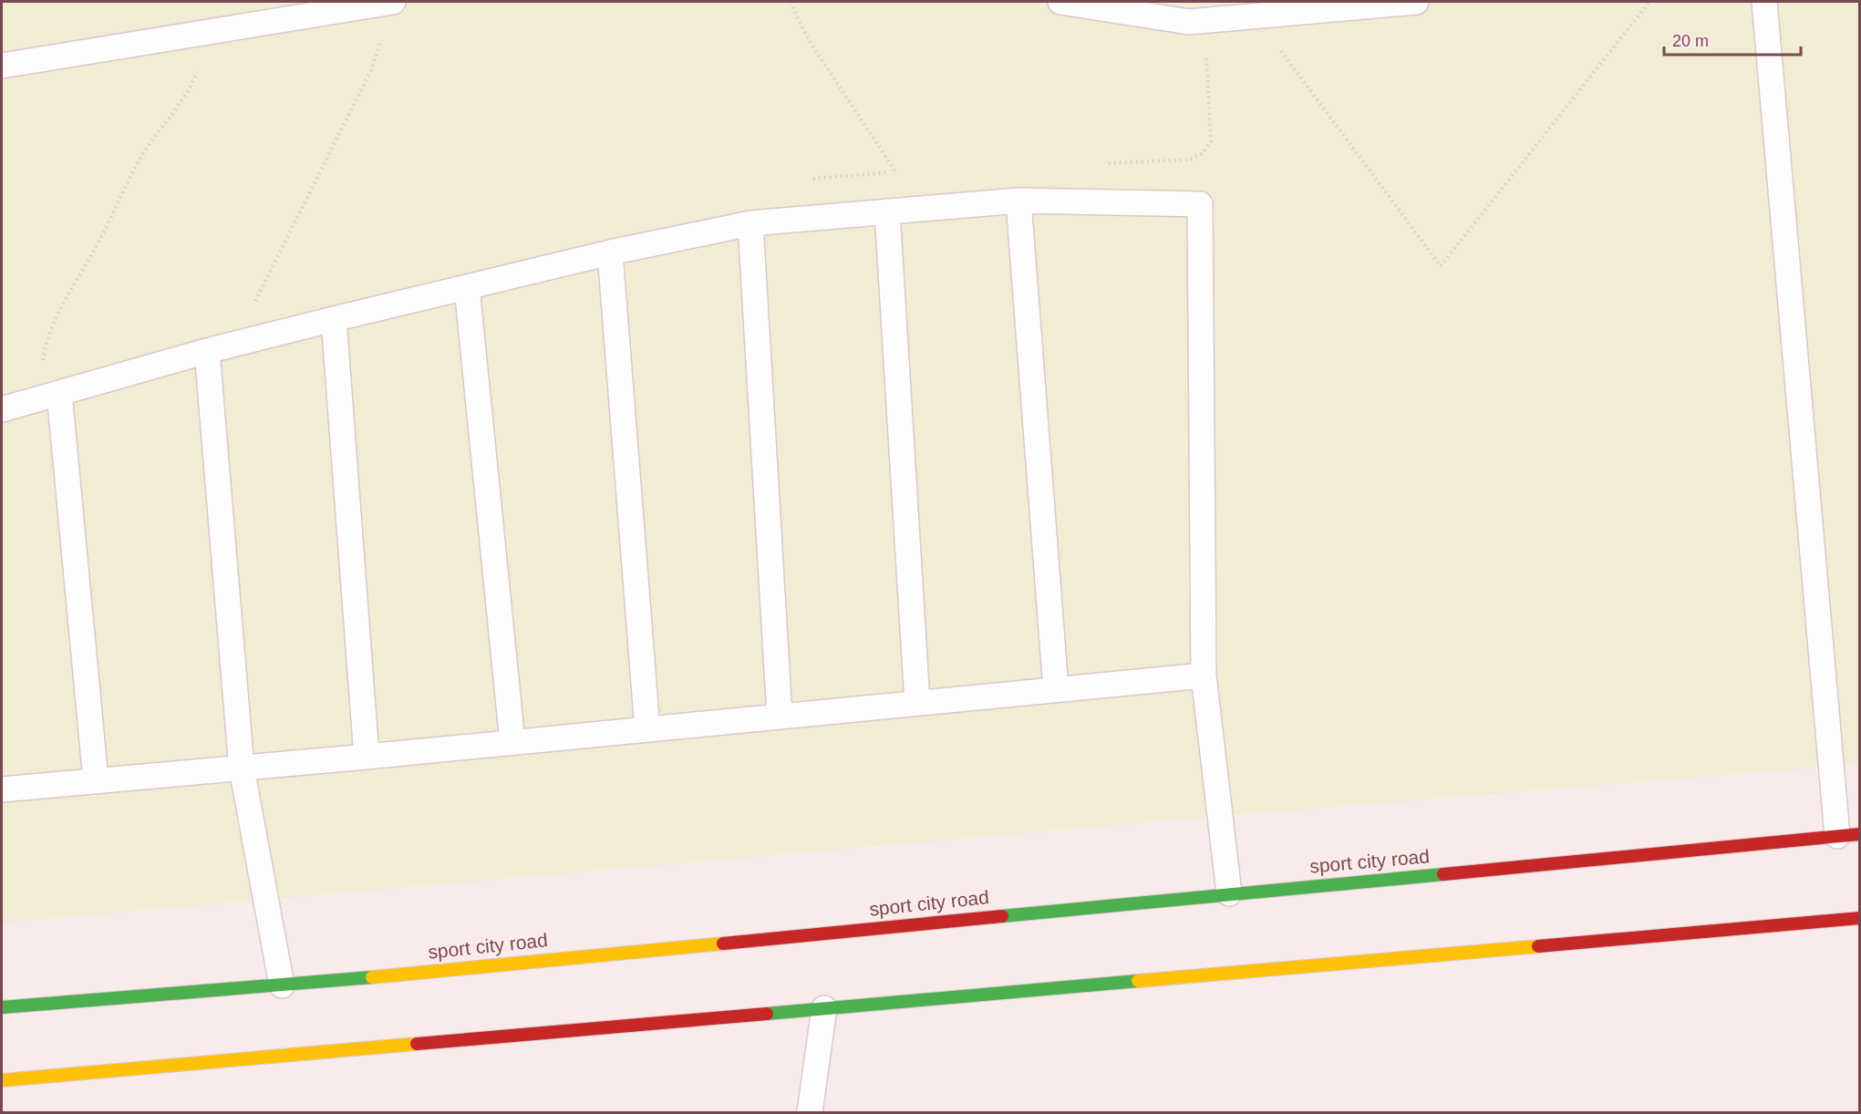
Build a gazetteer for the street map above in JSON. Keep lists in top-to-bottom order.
{
  "streets": {
    "main road": ["sport city road"]
  },
  "scale_bar": "20 m"
}
